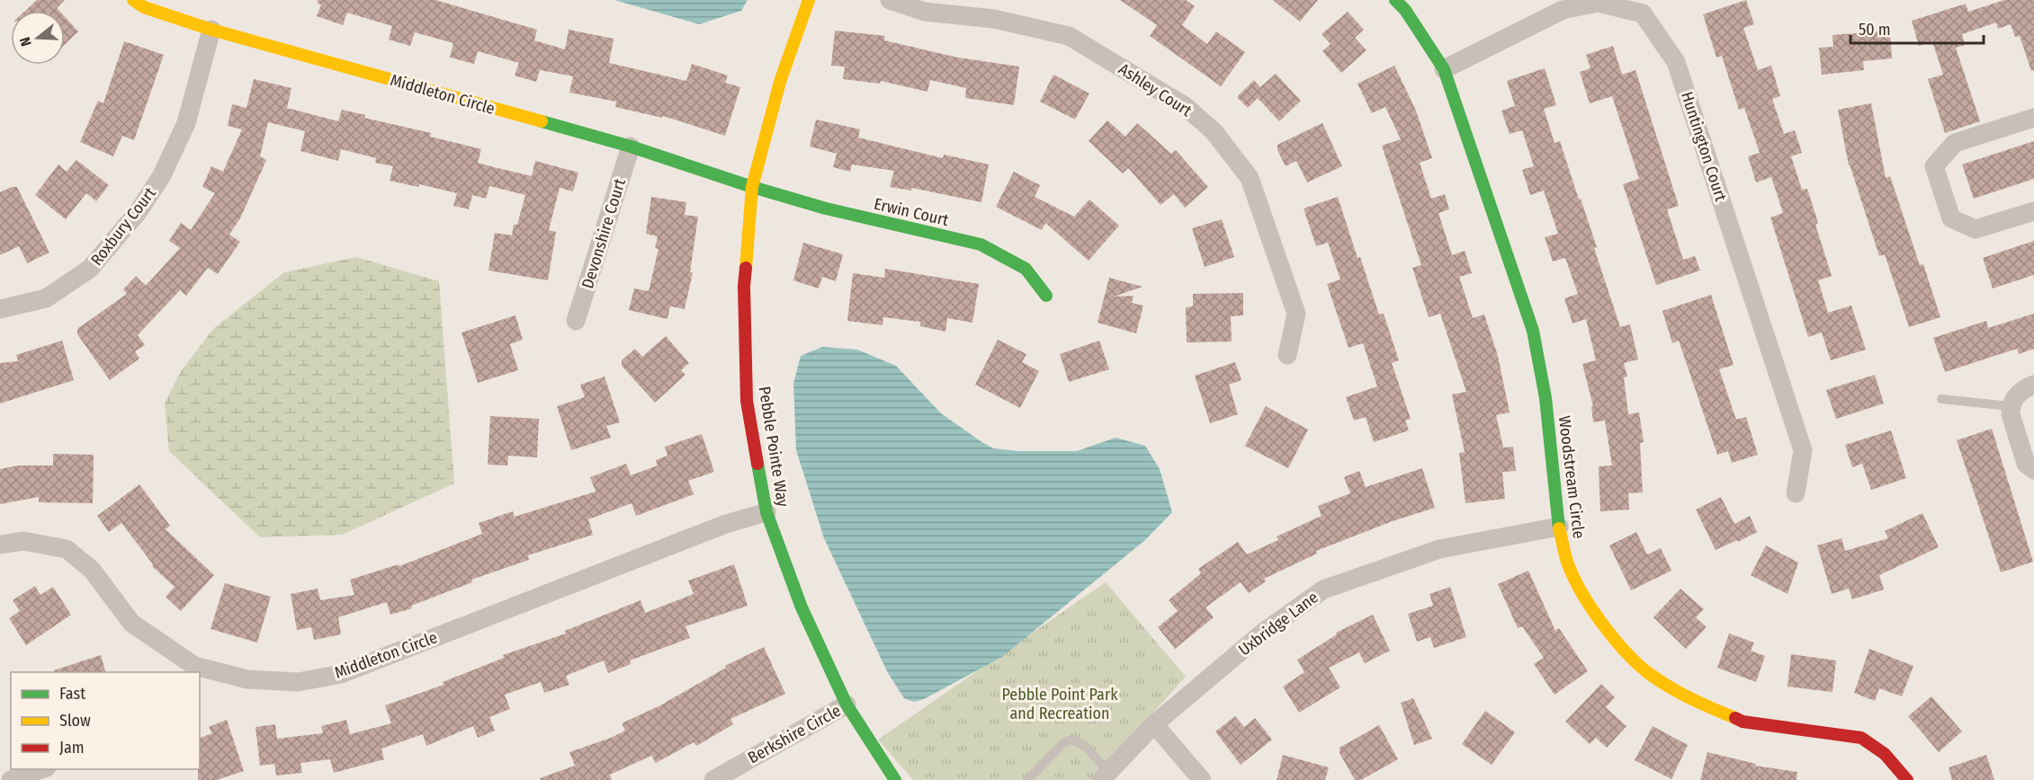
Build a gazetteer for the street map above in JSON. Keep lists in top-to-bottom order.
{
  "streets": {
    "street": [
      "Ashley Court",
      "Middleton Circle",
      "Huntington Court",
      "Erwin Court",
      "Roxbury Court",
      "Devonshire Court",
      "Pebble Pointe Way",
      "Woodstream Circle",
      "Uxbridge Lane",
      "Berkshire Circle"
    ]
  },
  "crossings": [
    ["Middleton Circle", "Erwin Court"],
    ["Middleton Circle", "Roxbury Court"],
    ["Middleton Circle", "Devonshire Court"],
    ["Middleton Circle", "Pebble Pointe Way"],
    ["Huntington Court", "Woodstream Circle"],
    ["Erwin Court", "Pebble Pointe Way"],
    ["Pebble Pointe Way", "Berkshire Circle"],
    ["Woodstream Circle", "Uxbridge Lane"]
  ],
  "parks": ["Pebble Point Park and Recreation"],
  "legend": ["Fast", "Slow", "Jam"],
  "scale_bar": "50 m",
  "north": "left"
}
